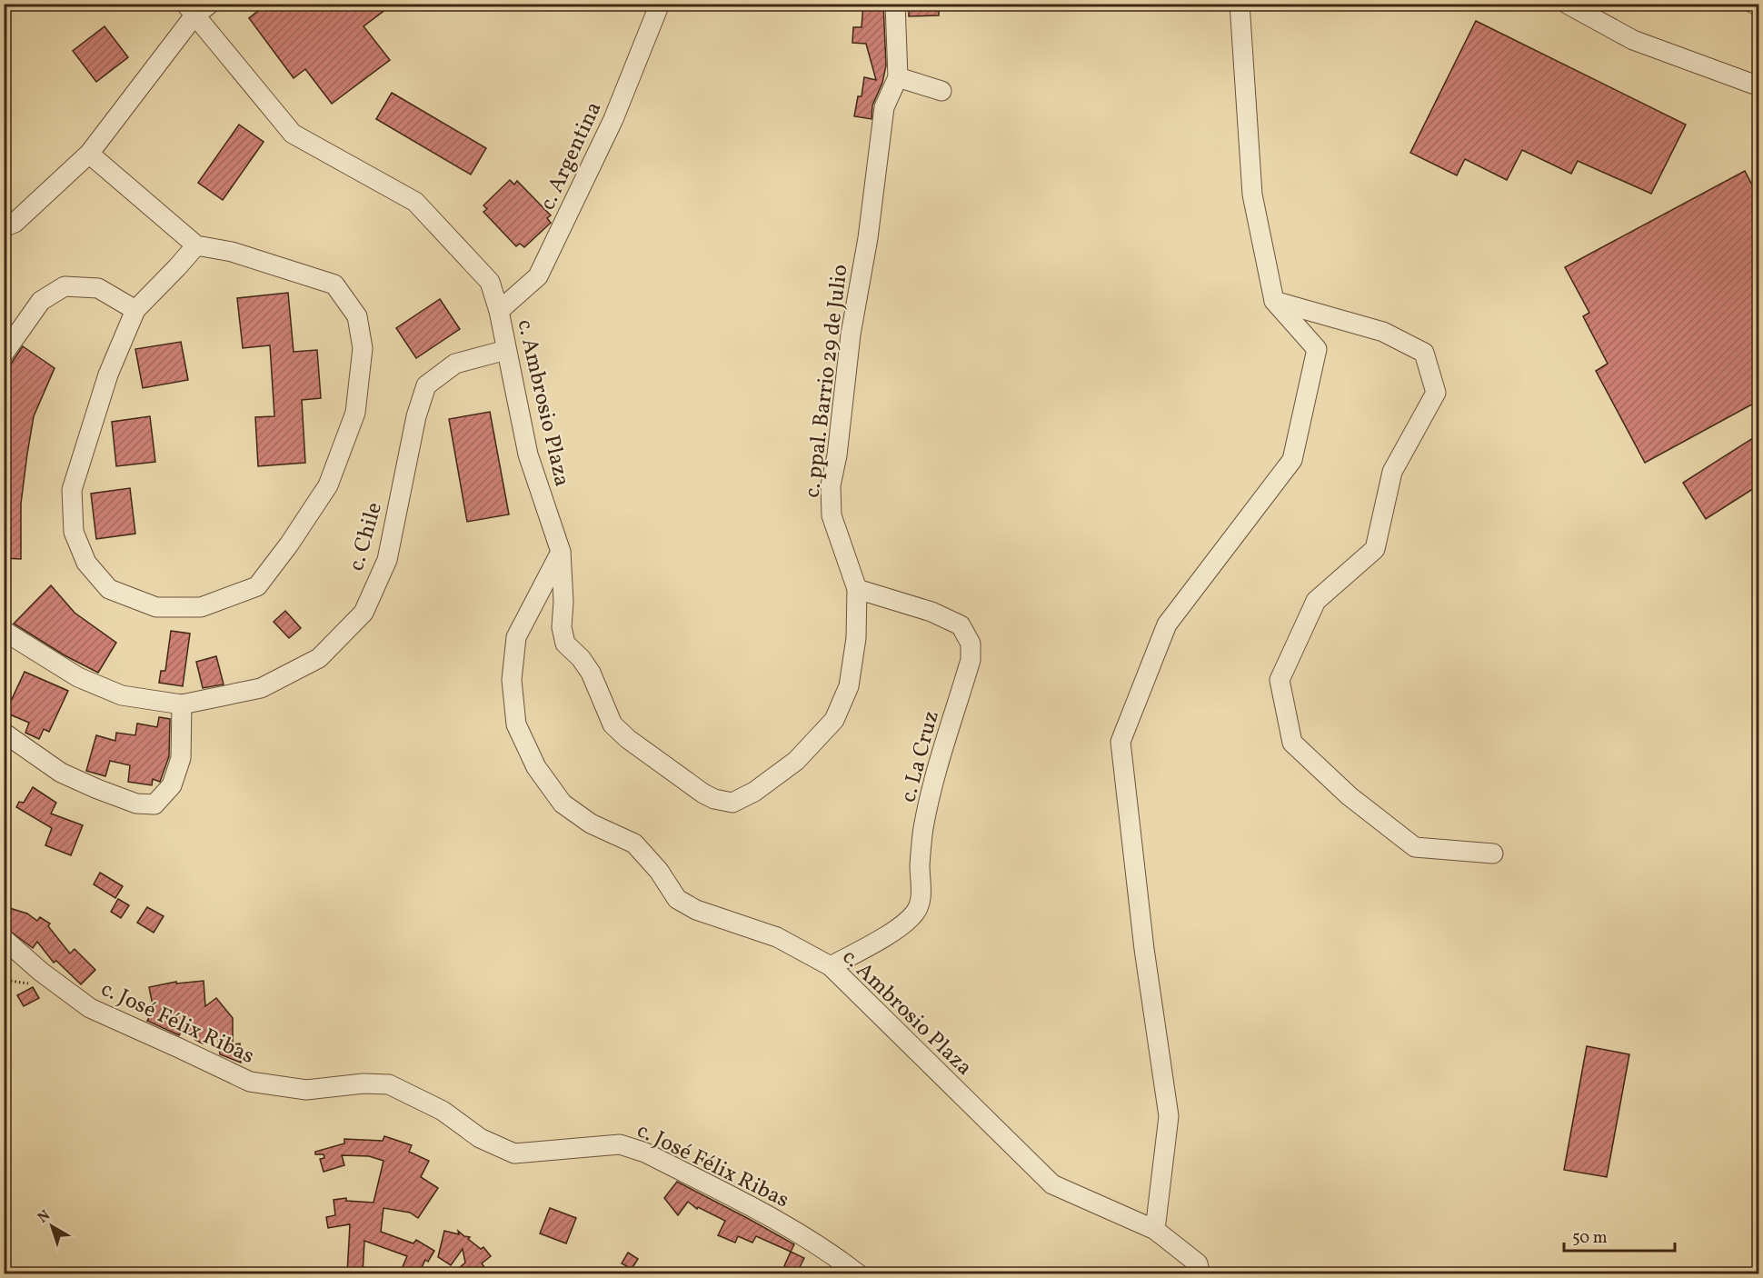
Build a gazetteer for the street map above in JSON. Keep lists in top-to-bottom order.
{
  "streets": {
    "street": [
      "c. Argentina",
      "c. ppal. Barrio 29 de Julio",
      "c. Ambrosio Plaza",
      "c. Chile",
      "c. La Cruz",
      "c. José Félix Ribas"
    ]
  },
  "crossings": [
    ["c. Argentina", "c. Ambrosio Plaza"],
    ["c. ppal. Barrio 29 de Julio", "c. Ambrosio Plaza"],
    ["c. ppal. Barrio 29 de Julio", "c. La Cruz"],
    ["c. Ambrosio Plaza", "c. Chile"],
    ["c. Ambrosio Plaza", "c. La Cruz"]
  ],
  "scale_bar": "50 m",
  "north": "top left"
}
